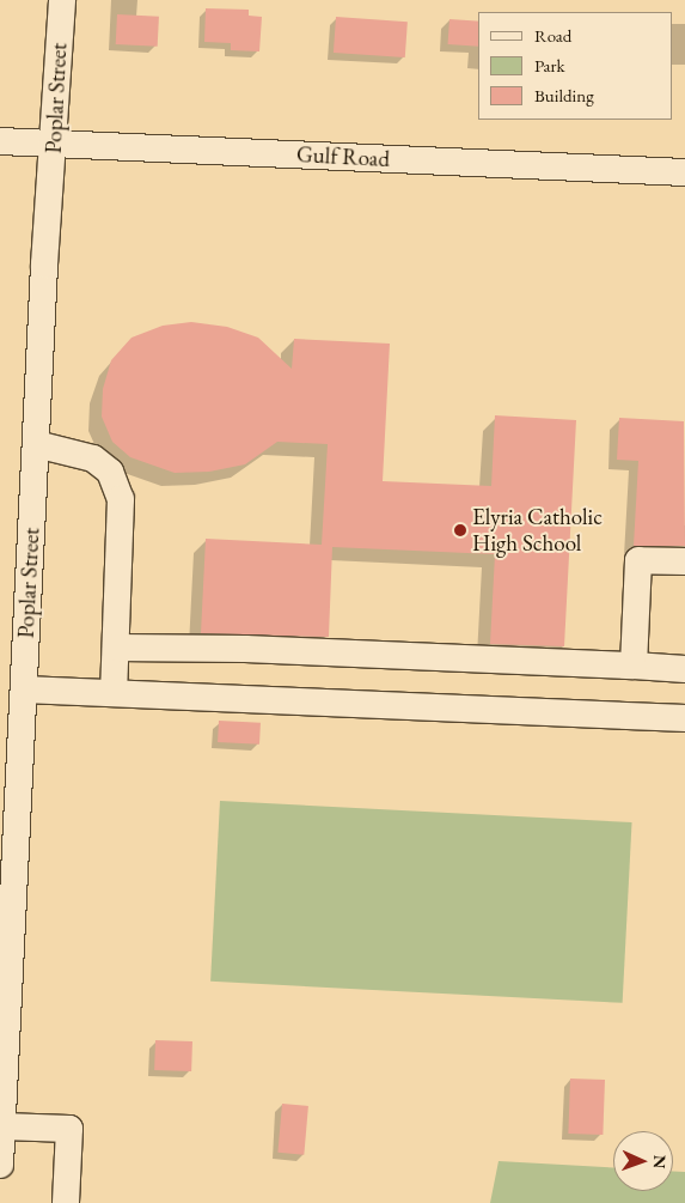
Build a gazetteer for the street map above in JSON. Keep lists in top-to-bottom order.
{
  "streets": {
    "street": ["Poplar Street", "Gulf Road"]
  },
  "crossings": [
    ["Poplar Street", "Gulf Road"]
  ],
  "places": ["Elyria Catholic High School"],
  "legend": ["Road", "Park", "Building"],
  "north": "right"
}
